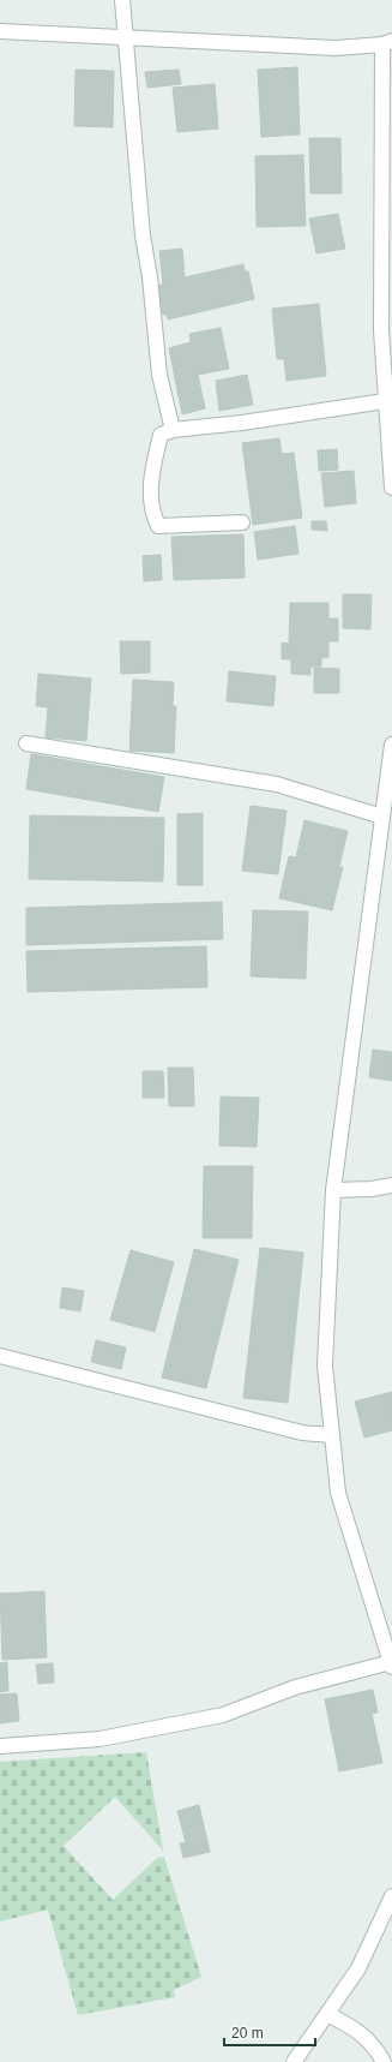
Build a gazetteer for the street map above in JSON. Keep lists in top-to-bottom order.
{
  "scale_bar": "20 m"
}
